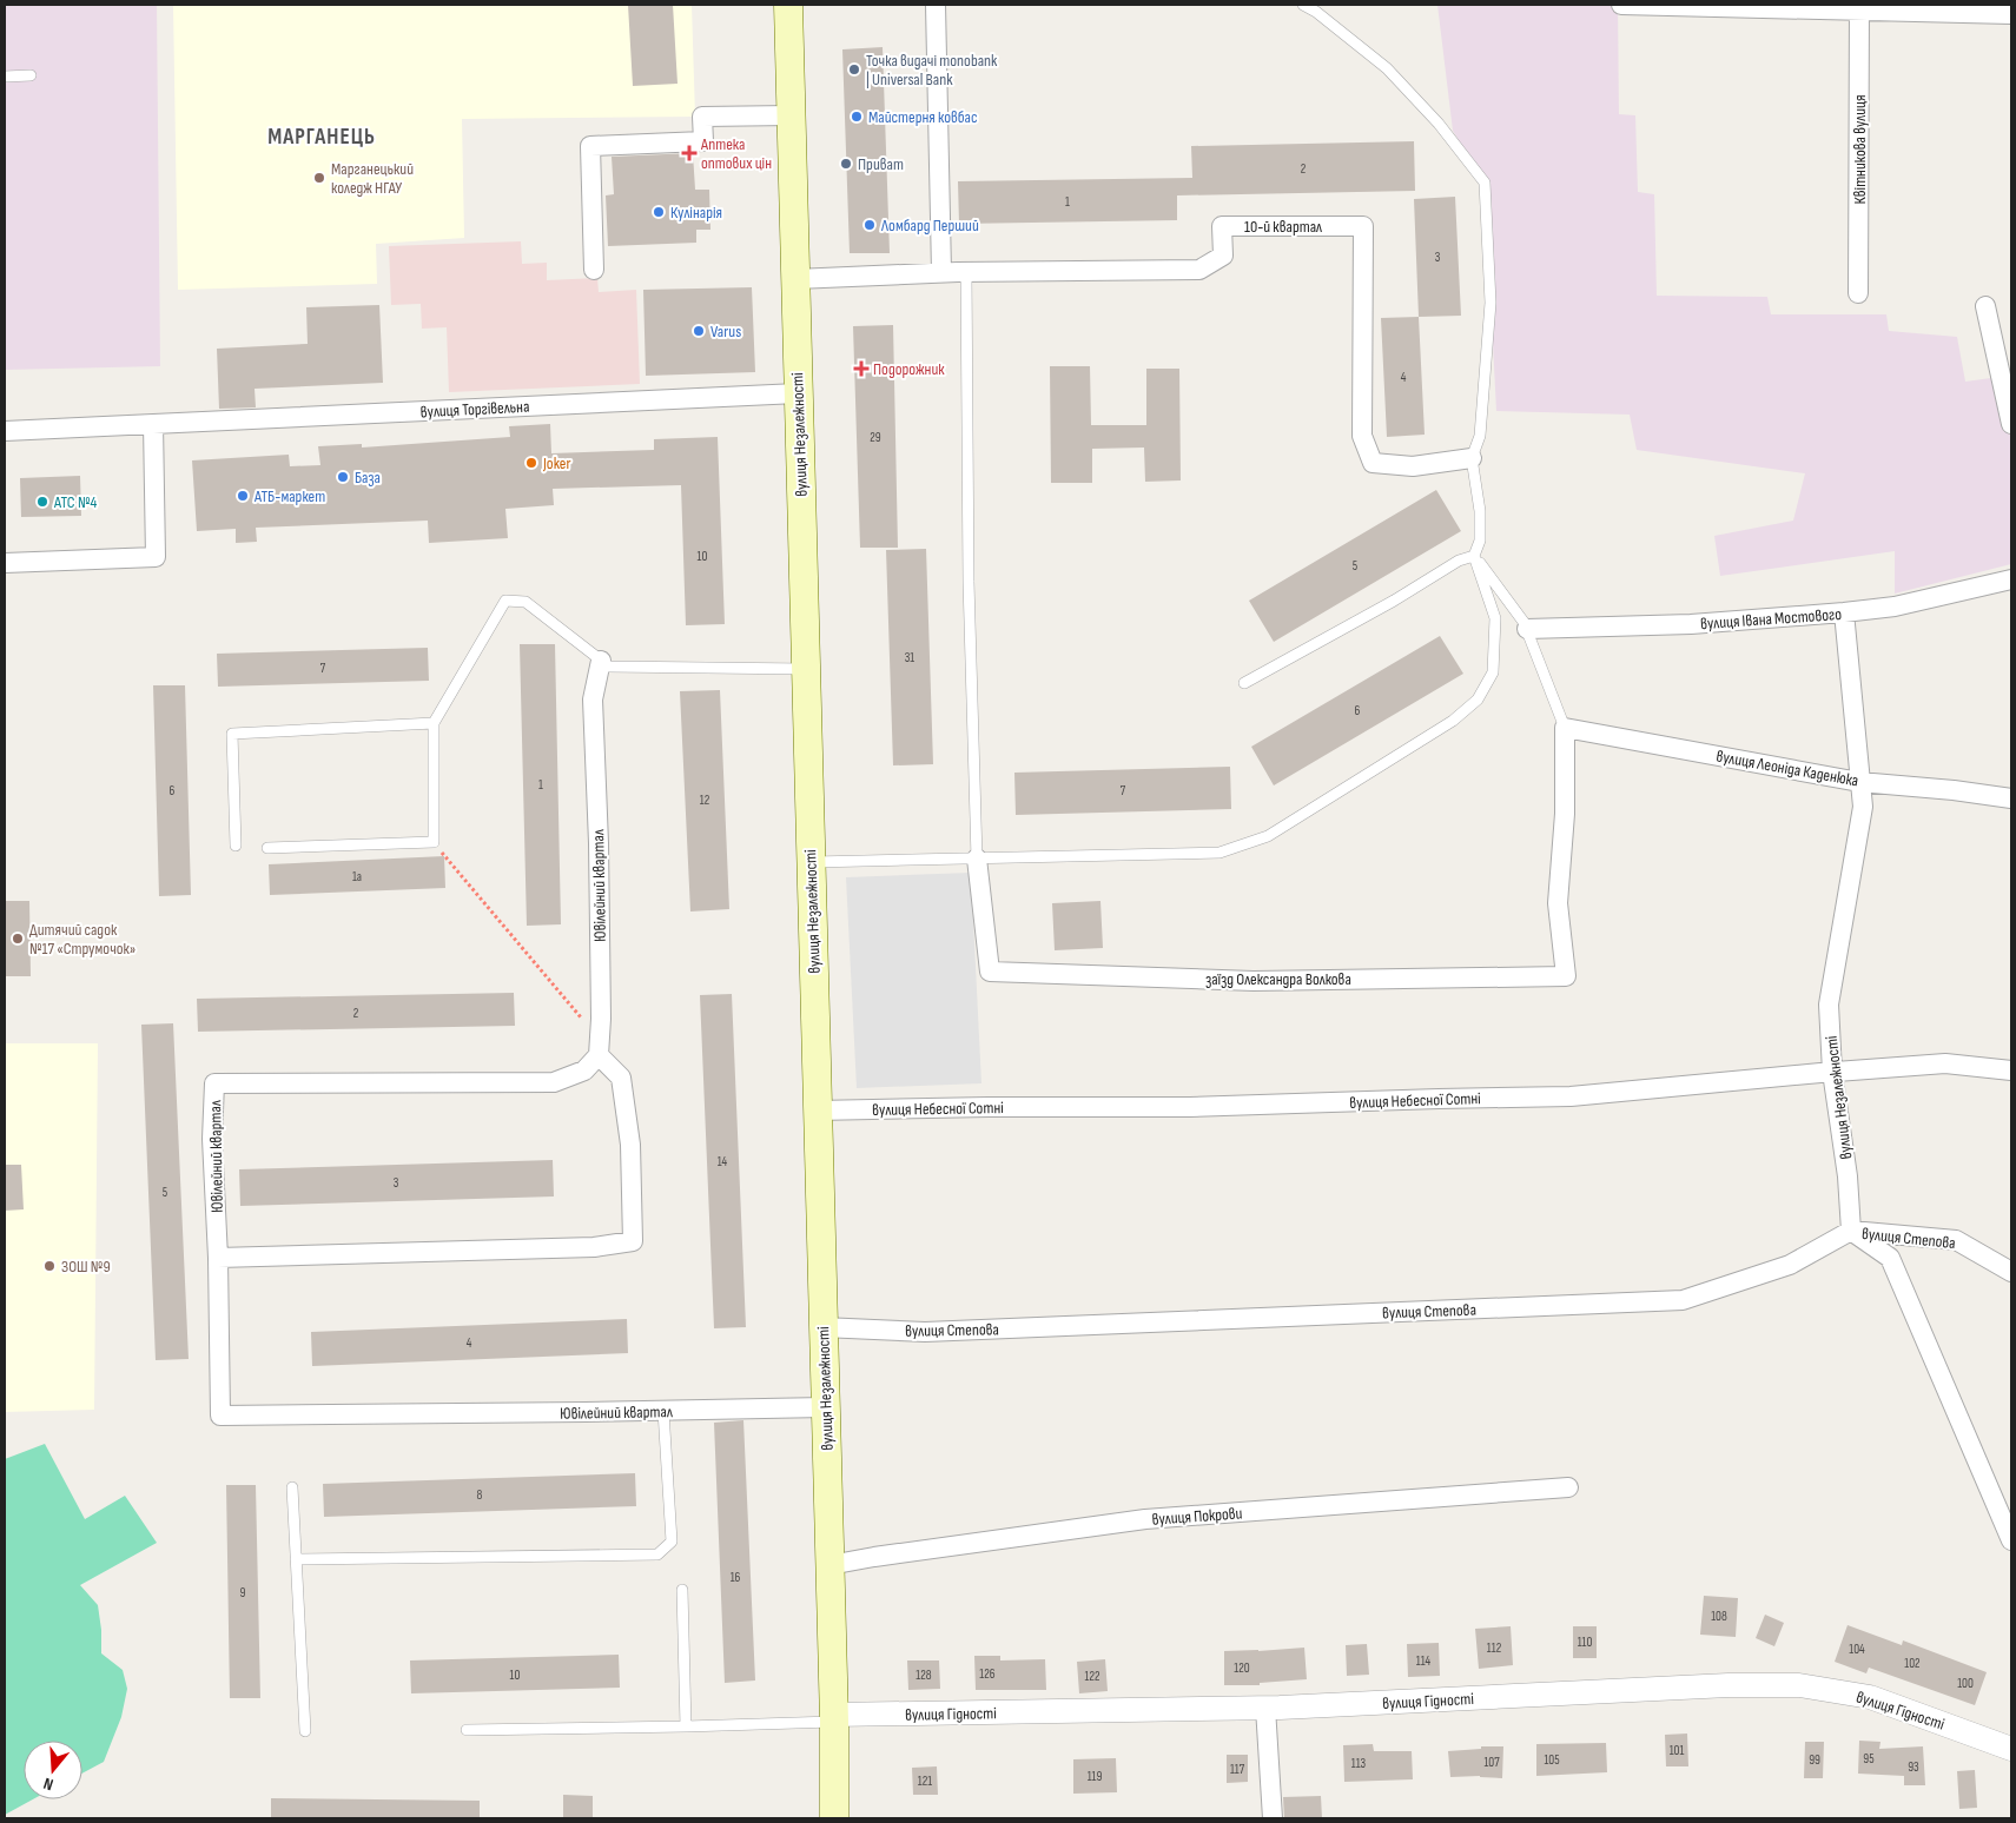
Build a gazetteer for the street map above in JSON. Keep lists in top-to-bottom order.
{
  "streets": {
    "main road": ["вулиця Незалежності"],
    "street": [
      "Квітникова вулиця",
      "10-й квартал",
      "вулиця Торгівельна",
      "вулиця Івана Мостового",
      "вулиця Леоніда Каденюка",
      "Ювілейний квартал",
      "заїзд Олександра Волкова",
      "вулиця Небесної Сотні",
      "вулиця Степова",
      "вулиця Покрови",
      "вулиця Гідності"
    ]
  },
  "crossings": [
    ["10-й квартал", "вулиця Незалежності"],
    ["вулиця Торгівельна", "вулиця Незалежності"],
    ["вулиця Незалежності", "вулиця Івана Мостового"],
    ["вулиця Незалежності", "вулиця Леоніда Каденюка"],
    ["вулиця Незалежності", "Ювілейний квартал"],
    ["вулиця Незалежності", "вулиця Небесної Сотні"],
    ["вулиця Незалежності", "вулиця Степова"],
    ["вулиця Незалежності", "вулиця Покрови"],
    ["вулиця Незалежності", "вулиця Гідності"],
    ["вулиця Леоніда Каденюка", "заїзд Олександра Волкова"]
  ],
  "districts": ["МАРГАНЕЦЬ"],
  "places": {
    "other": [
      "Точка видачі monobank | Universal Bank",
      "Майстерня ковбас",
      "Приват",
      "Марганецький коледж НГАУ",
      "Кулінарія",
      "Ломбард Перший",
      "Varus",
      "Joker",
      "База",
      "АТБ-маркет",
      "АТС №4",
      "Дитячий садок №17 «Струмочок»",
      "ЗОШ №9"
    ],
    "health": ["Аптека оптових цін", "Подорожник"]
  },
  "house_numbers": [
    "2",
    "1",
    "3",
    "4",
    "29",
    "10",
    "5",
    "31",
    "7",
    "6",
    "1",
    "6",
    "7",
    "12",
    "1а",
    "2",
    "14",
    "3",
    "5",
    "4",
    "8",
    "16",
    "9",
    "108",
    "110",
    "112",
    "104",
    "114",
    "102",
    "120",
    "126",
    "10",
    "128",
    "122",
    "100",
    "101",
    "95",
    "105",
    "99",
    "107",
    "113",
    "93",
    "117",
    "119",
    "121"
  ],
  "north": "bottom"
}
